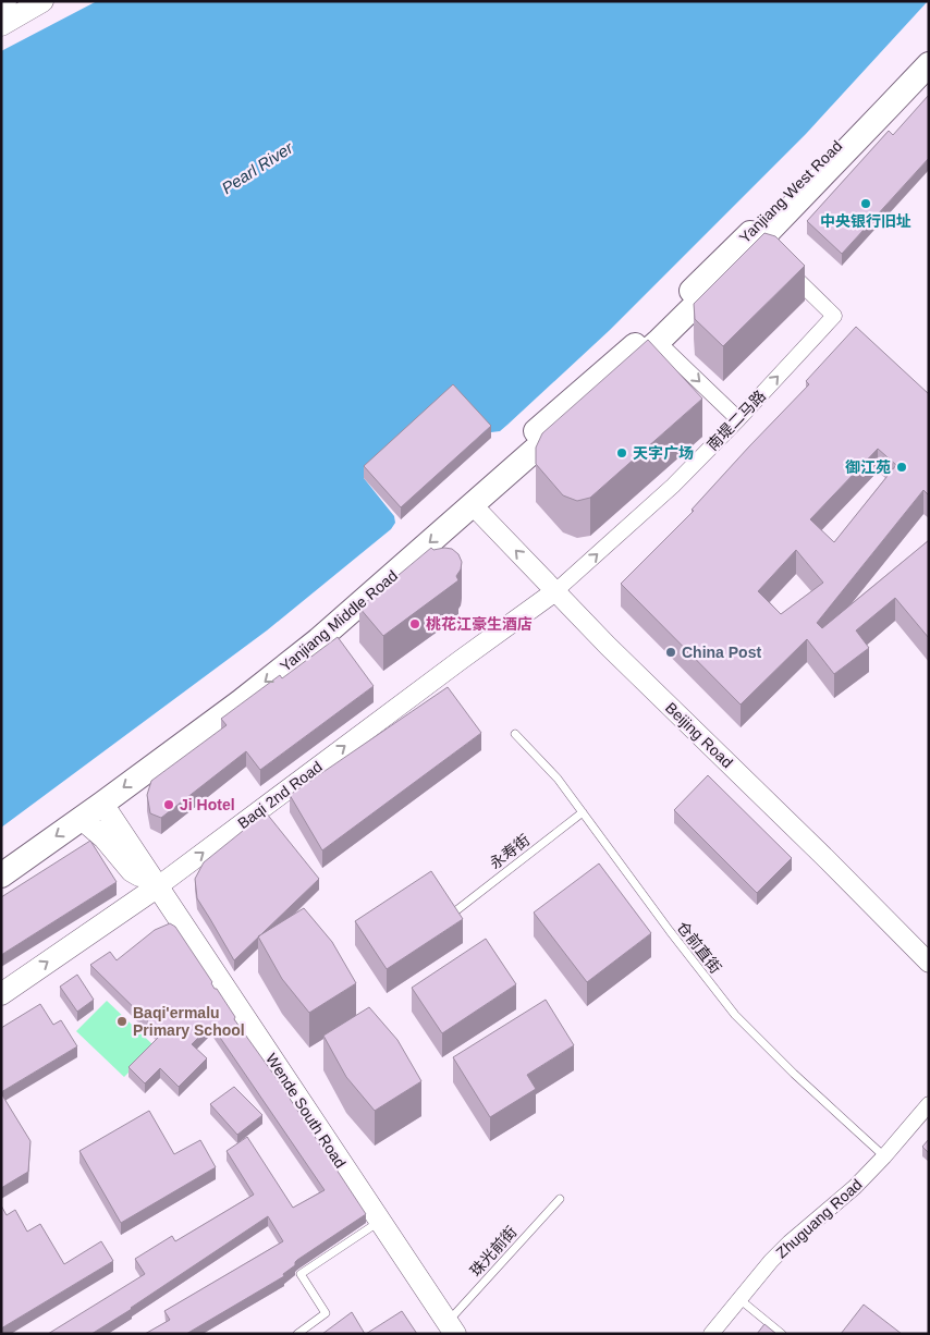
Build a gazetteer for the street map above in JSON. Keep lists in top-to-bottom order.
{
  "streets": {
    "main road": [
      "Yanjiang West Road",
      "Yanjiang Middle Road",
      "Baqi 2nd Road",
      "Wende South Road"
    ],
    "street": ["南堤二马路", "Beijing Road", "Zhuguang Road"],
    "lane": ["永寿街", "仓前直街", "珠光前街"]
  },
  "crossings": [
    ["Yanjiang West Road", "Yanjiang Middle Road"],
    ["南堤二马路", "Beijing Road"],
    ["南堤二马路", "Baqi 2nd Road"],
    ["Yanjiang Middle Road", "Beijing Road"],
    ["Yanjiang Middle Road", "Wende South Road"],
    ["Beijing Road", "Baqi 2nd Road"],
    ["Baqi 2nd Road", "Wende South Road"],
    ["永寿街", "仓前直街"],
    ["仓前直街", "Zhuguang Road"],
    ["Wende South Road", "珠光前街"]
  ],
  "one_way": ["南堤二马路", "Yanjiang Middle Road", "Baqi 2nd Road"],
  "water": ["Pearl River"],
  "places": [
    "中央银行旧址",
    "天字广场",
    "御江苑",
    "桃花江豪生酒店",
    "China Post",
    "Ji Hotel",
    "Baqi'ermalu Primary School"
  ]
}
